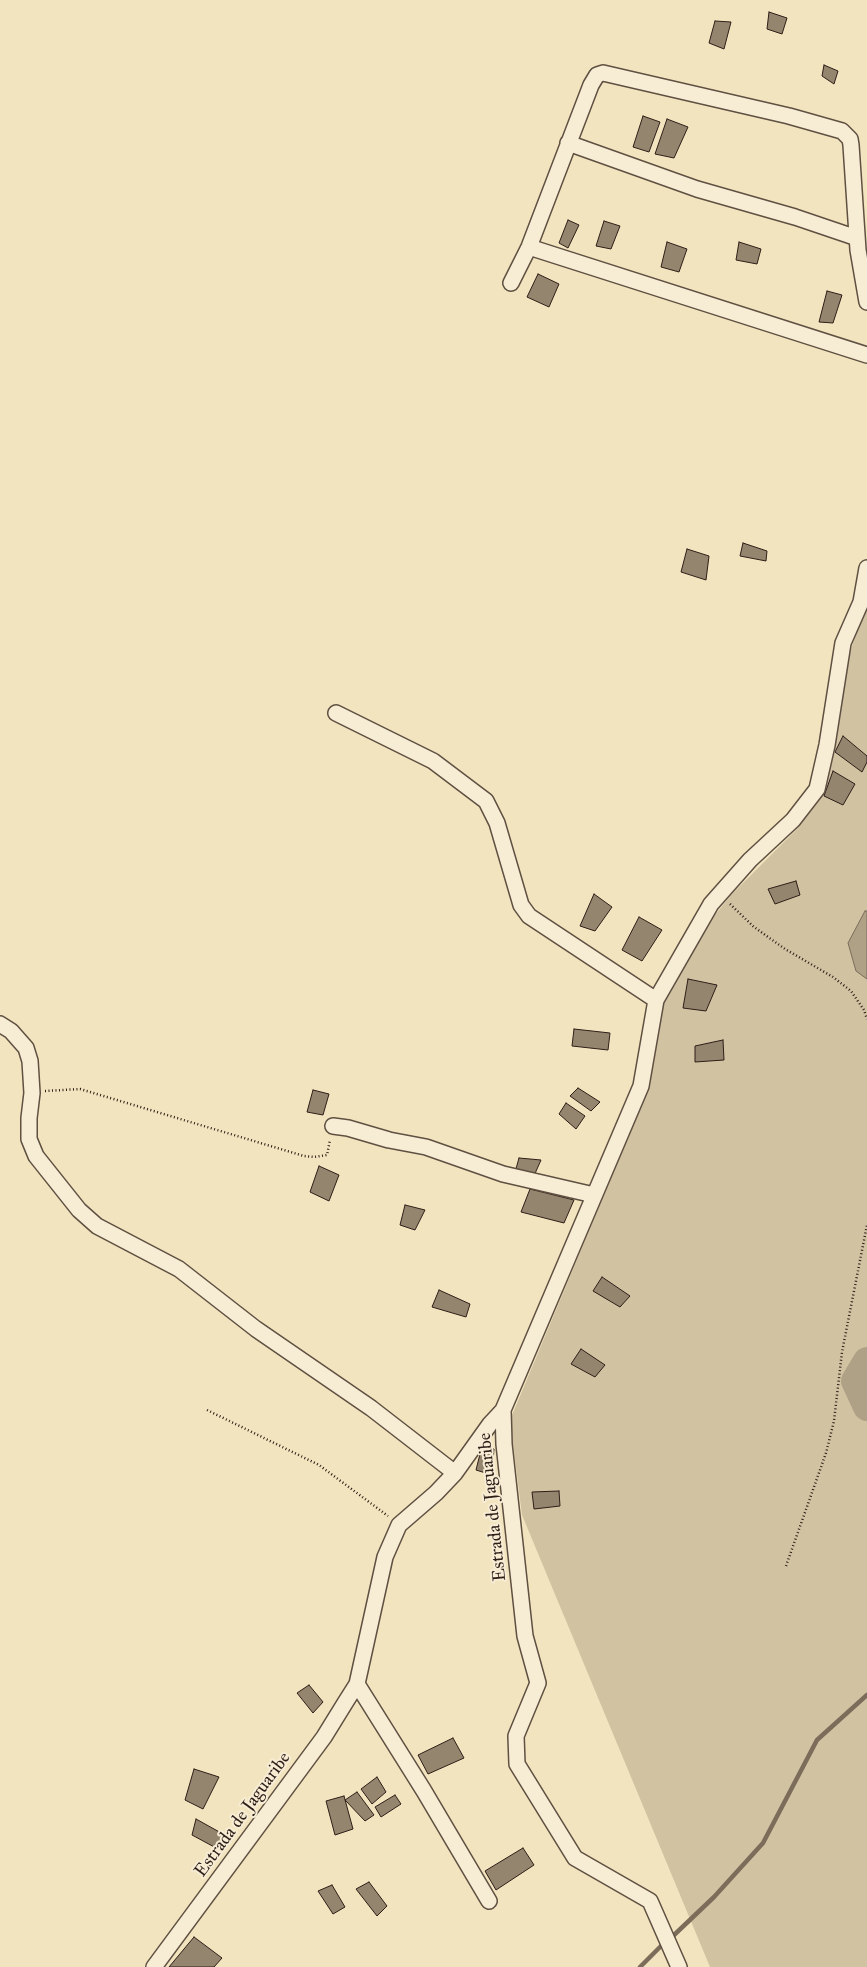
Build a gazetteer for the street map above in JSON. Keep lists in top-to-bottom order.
{
  "streets": {
    "street": ["Estrada de Jaguaribe"]
  }
}
